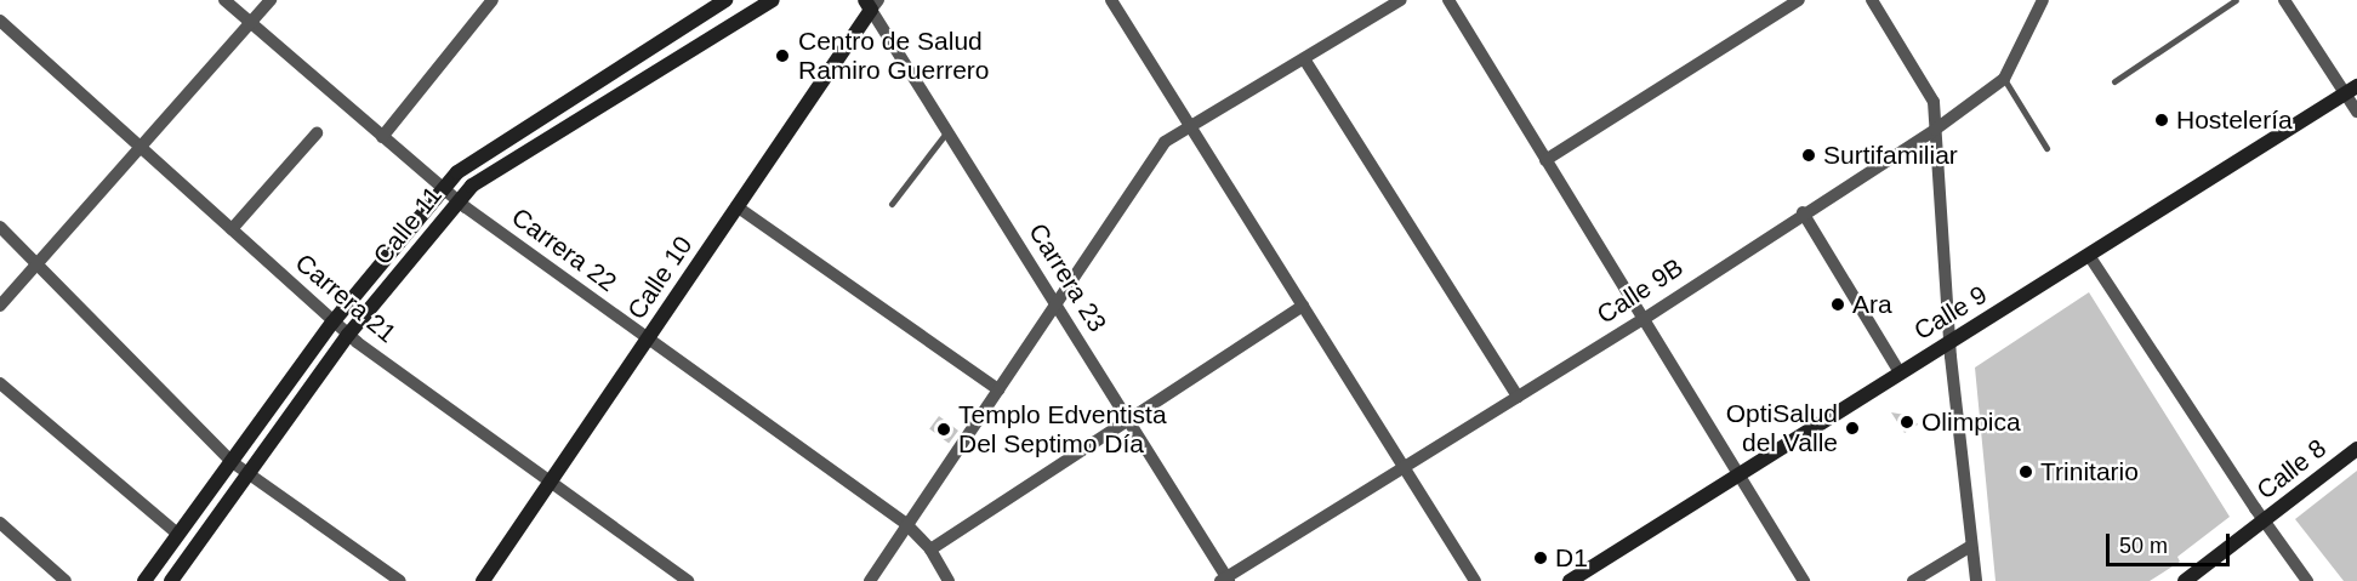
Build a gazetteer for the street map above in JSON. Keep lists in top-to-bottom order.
{
  "streets": {
    "street": [
      "Calle 11",
      "Carrera 22",
      "Calle 10",
      "Carrera 23",
      "Calle 9B",
      "Carrera 21",
      "Calle 9",
      "Calle 8"
    ]
  },
  "crossings": [
    ["Calle 11", "Carrera 22"],
    ["Calle 11", "Carrera 21"],
    ["Carrera 22", "Calle 10"],
    ["Calle 10", "Carrera 23"],
    ["Calle 10", "Carrera 21"],
    ["Carrera 23", "Calle 9B"]
  ],
  "places": [
    "Centro de Salud Ramiro Guerrero",
    "Hostelería",
    "Surtifamiliar",
    "Ara",
    "Olimpica",
    "OptiSalud del Valle",
    "Templo Edventista Del Septimo Día",
    "Trinitario",
    "D1"
  ],
  "scale_bar": "50 m"
}
